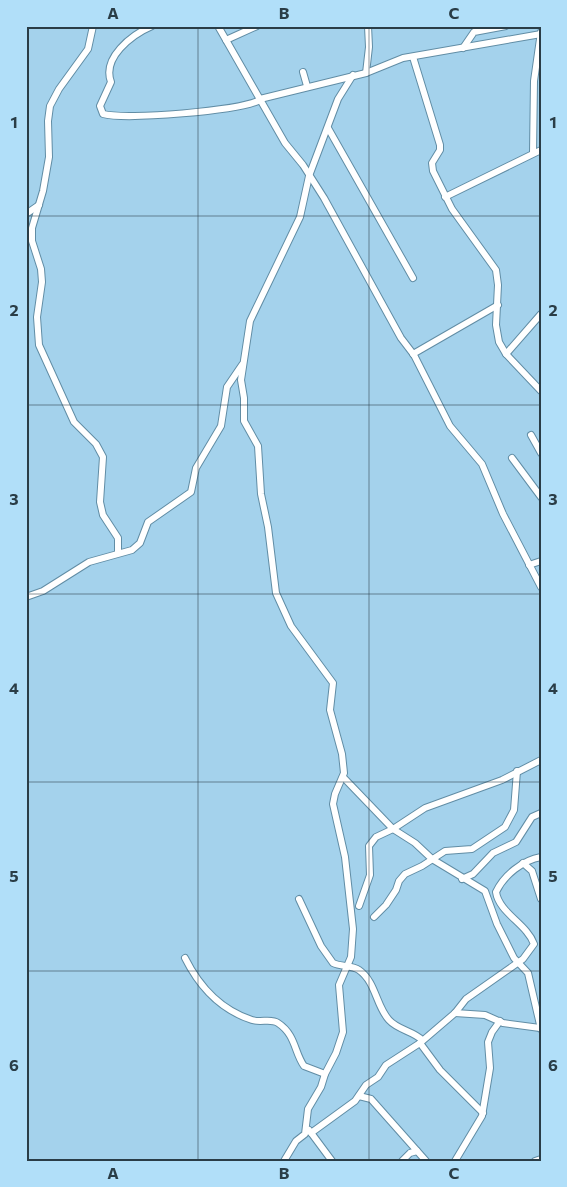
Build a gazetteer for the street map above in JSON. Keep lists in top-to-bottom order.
{
  "grid": {
    "columns": ["A", "B", "C"],
    "rows": [
      "1",
      "2",
      "3",
      "4",
      "5",
      "6"
    ]
  }
}
